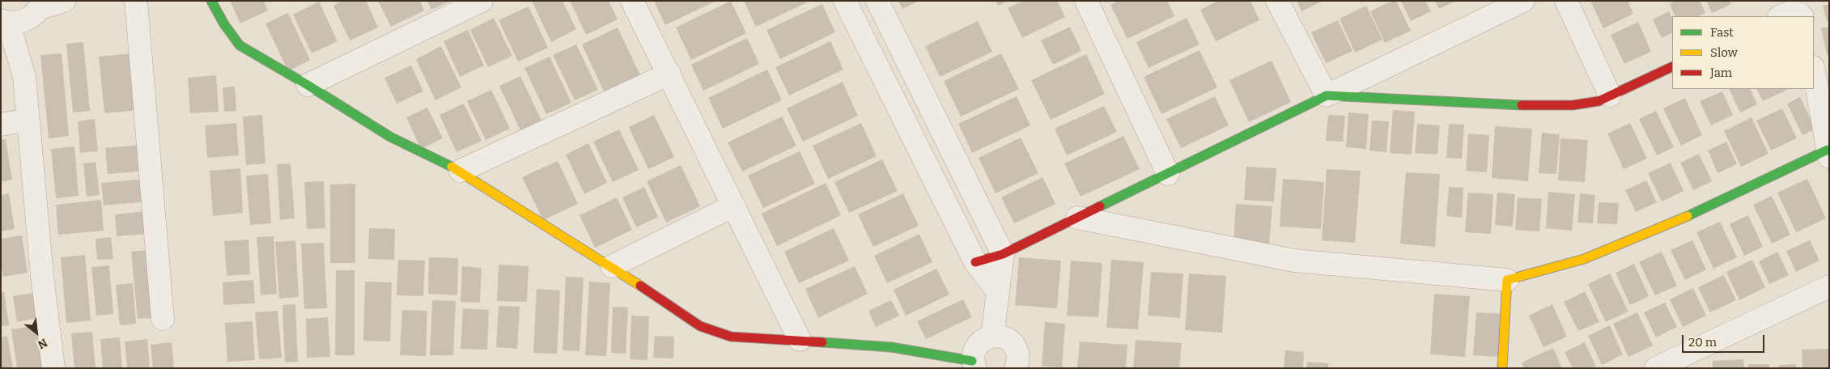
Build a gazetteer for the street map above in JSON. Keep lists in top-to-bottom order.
{
  "legend": ["Fast", "Slow", "Jam"],
  "scale_bar": "20 m",
  "north": "bottom right"
}
